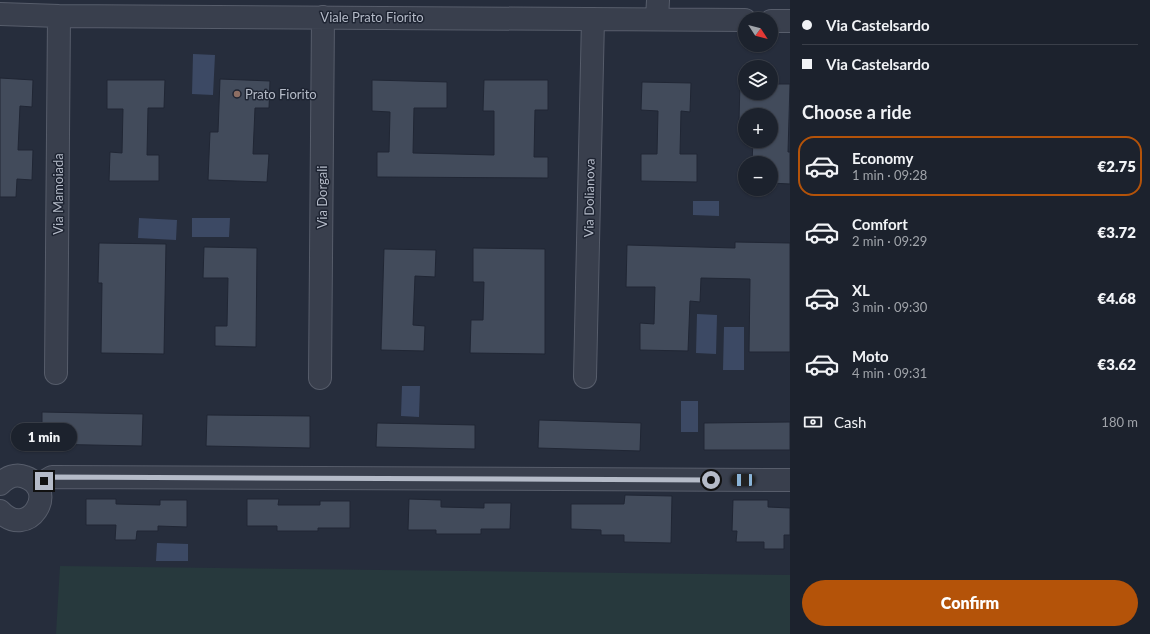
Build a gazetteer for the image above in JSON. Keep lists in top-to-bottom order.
{
  "streets": {
    "street": [
      "Viale Prato Fiorito",
      "Via Mamoiada",
      "Via Dorgali",
      "Via Dolianova"
    ]
  },
  "crossings": [
    ["Viale Prato Fiorito", "Via Mamoiada"],
    ["Viale Prato Fiorito", "Via Dorgali"],
    ["Viale Prato Fiorito", "Via Dolianova"]
  ],
  "places": ["Prato Fiorito"],
  "north": "bottom right",
  "page": {
    "banner": ["Via Castelsardo", "Via Castelsardo"],
    "map_buttons": ["+", "−"],
    "heading": "Choose a ride",
    "list": [
      {
        "name": "Economy",
        "note": "1 min · 09:28",
        "value": "€2.75"
      },
      {
        "name": "Comfort",
        "note": "2 min · 09:29",
        "value": "€3.72"
      },
      {
        "name": "XL",
        "note": "3 min · 09:30",
        "value": "€4.68"
      },
      {
        "name": "Moto",
        "note": "4 min · 09:31",
        "value": "€3.62"
      }
    ],
    "pay": ["Cash", "180 m"],
    "bubble": "1 min",
    "buttons": "Confirm"
  }
}
